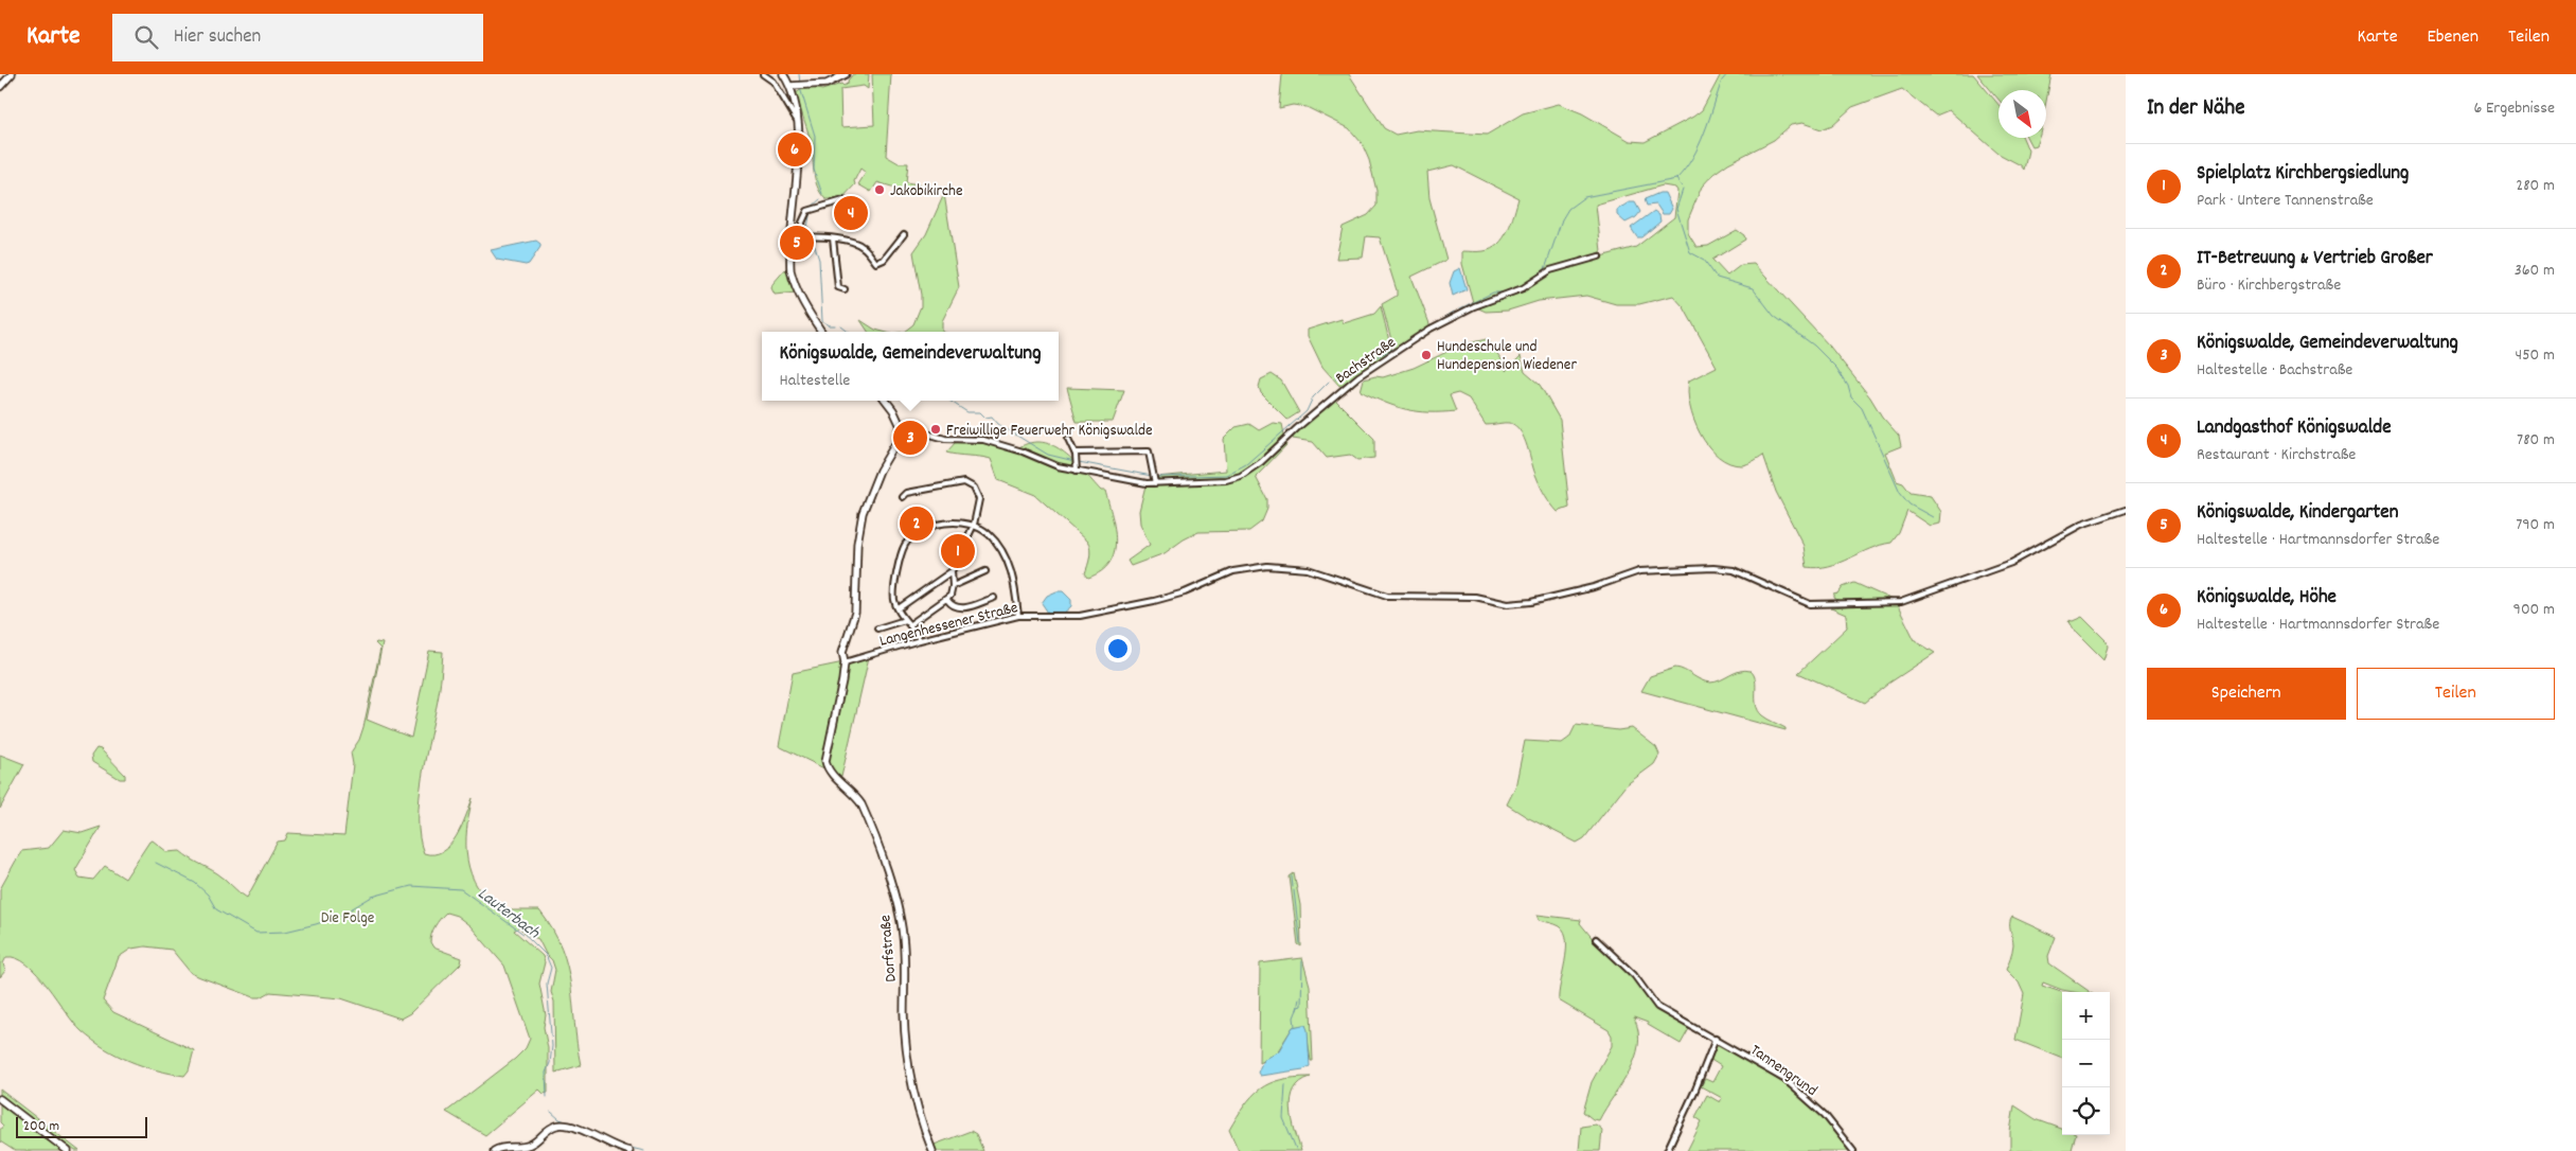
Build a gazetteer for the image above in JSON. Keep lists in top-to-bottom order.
{
  "streets": {
    "street": [
      "Bachstraße",
      "Langenhessener Straße",
      "Dorfstraße",
      "Tannengrund"
    ]
  },
  "crossings": [
    ["Langenhessener Straße", "Dorfstraße"]
  ],
  "water": ["Lauterbach"],
  "parks": ["Die Folge"],
  "places": ["Jakobikirche", "Hundeschule und Hundepension Wiedener", "Freiwillige Feuerwehr Königswalde"],
  "scale_bar": "200 m",
  "north": "bottom right",
  "page": {
    "header": "Karte",
    "search": "Hier suchen",
    "nav": ["Karte", "Ebenen", "Teilen"],
    "heading": ["In der Nähe", "6 Ergebnisse"],
    "pins": [
      "6",
      "4",
      "5",
      "3",
      "2",
      "1"
    ],
    "list": [
      {
        "mark": "1",
        "name": "Spielplatz Kirchbergsiedlung",
        "note": "Park · Untere Tannenstraße",
        "value": "280 m"
      },
      {
        "mark": "2",
        "name": "IT-Betreuung & Vertrieb Großer",
        "note": "Büro · Kirchbergstraße",
        "value": "360 m"
      },
      {
        "mark": "3",
        "name": "Königswalde, Gemeindeverwaltung",
        "note": "Haltestelle · Bachstraße",
        "value": "450 m"
      },
      {
        "mark": "4",
        "name": "Landgasthof Königswalde",
        "note": "Restaurant · Kirchstraße",
        "value": "780 m"
      },
      {
        "mark": "5",
        "name": "Königswalde, Kindergarten",
        "note": "Haltestelle · Hartmannsdorfer Straße",
        "value": "790 m"
      },
      {
        "mark": "6",
        "name": "Königswalde, Höhe",
        "note": "Haltestelle · Hartmannsdorfer Straße",
        "value": "900 m"
      }
    ],
    "popup": ["Königswalde, Gemeindeverwaltung", "Haltestelle"],
    "buttons": ["Speichern", "Teilen"],
    "map_buttons": ["+", "−"],
    "scale": "200 m"
  }
}
